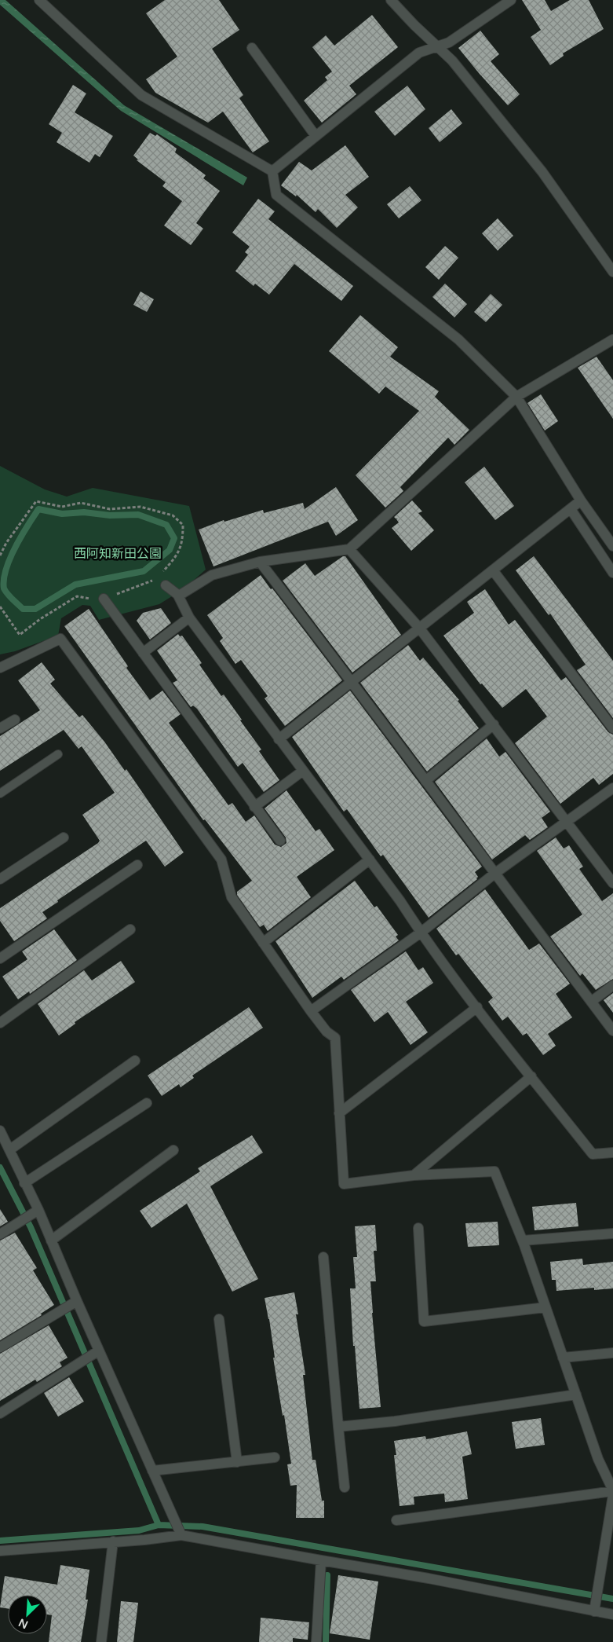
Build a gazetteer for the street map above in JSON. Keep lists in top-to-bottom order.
{
  "parks": ["西阿知新田公園"],
  "north": "bottom left"
}
